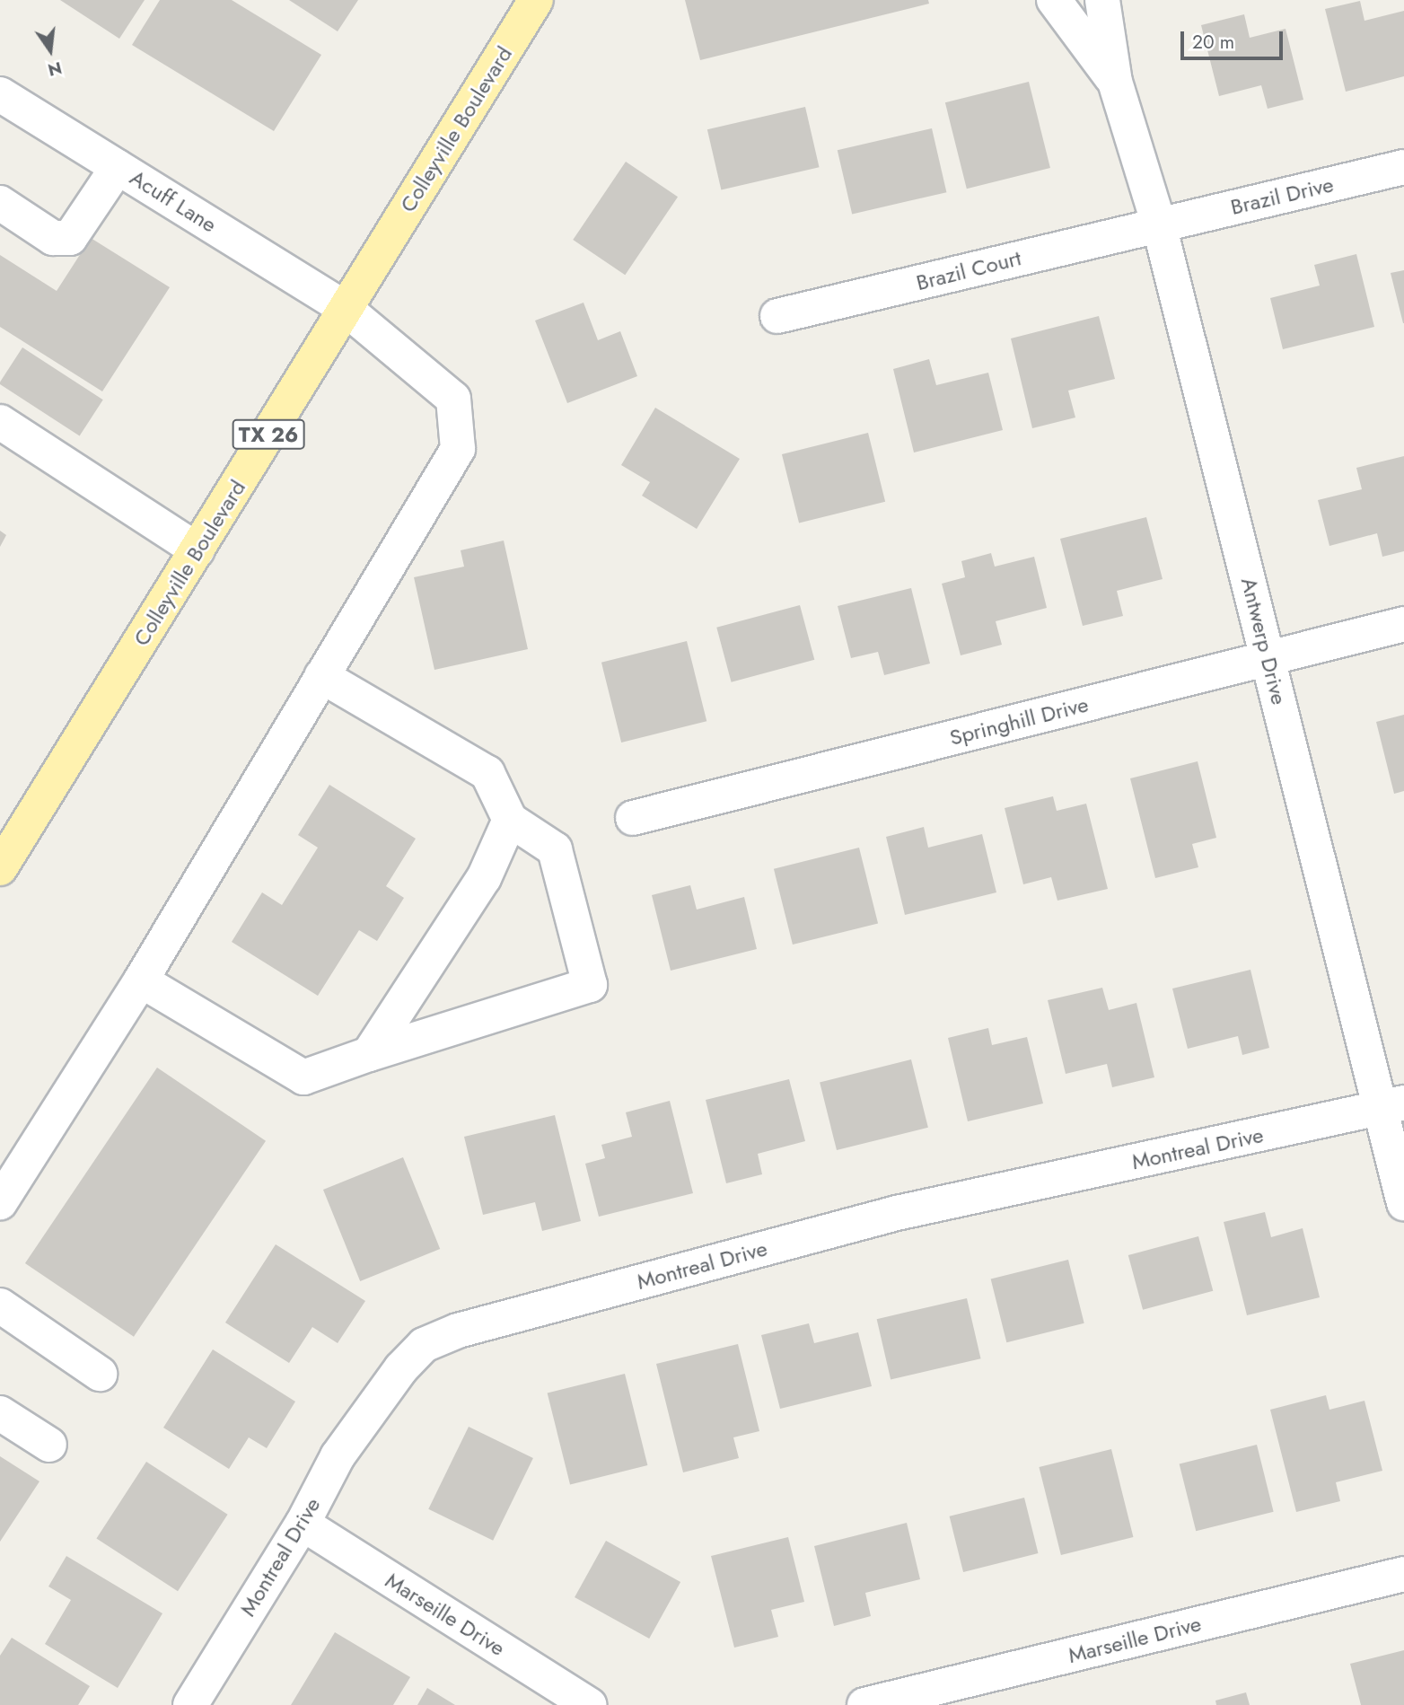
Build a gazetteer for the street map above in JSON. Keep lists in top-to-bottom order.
{
  "streets": {
    "main road": ["Colleyville Boulevard", "TX 26"],
    "street": [
      "Brazil Drive",
      "Acuff Lane",
      "Brazil Court",
      "Antwerp Drive",
      "Springhill Drive",
      "Montreal Drive",
      "Marseille Drive"
    ]
  },
  "crossings": [
    ["Colleyville Boulevard", "Acuff Lane"],
    ["Brazil Drive", "Brazil Court"],
    ["Brazil Drive", "Antwerp Drive"],
    ["Brazil Court", "Antwerp Drive"],
    ["Antwerp Drive", "Springhill Drive"],
    ["Antwerp Drive", "Montreal Drive"],
    ["Montreal Drive", "Marseille Drive"]
  ],
  "scale_bar": "20 m",
  "north": "bottom"
}
